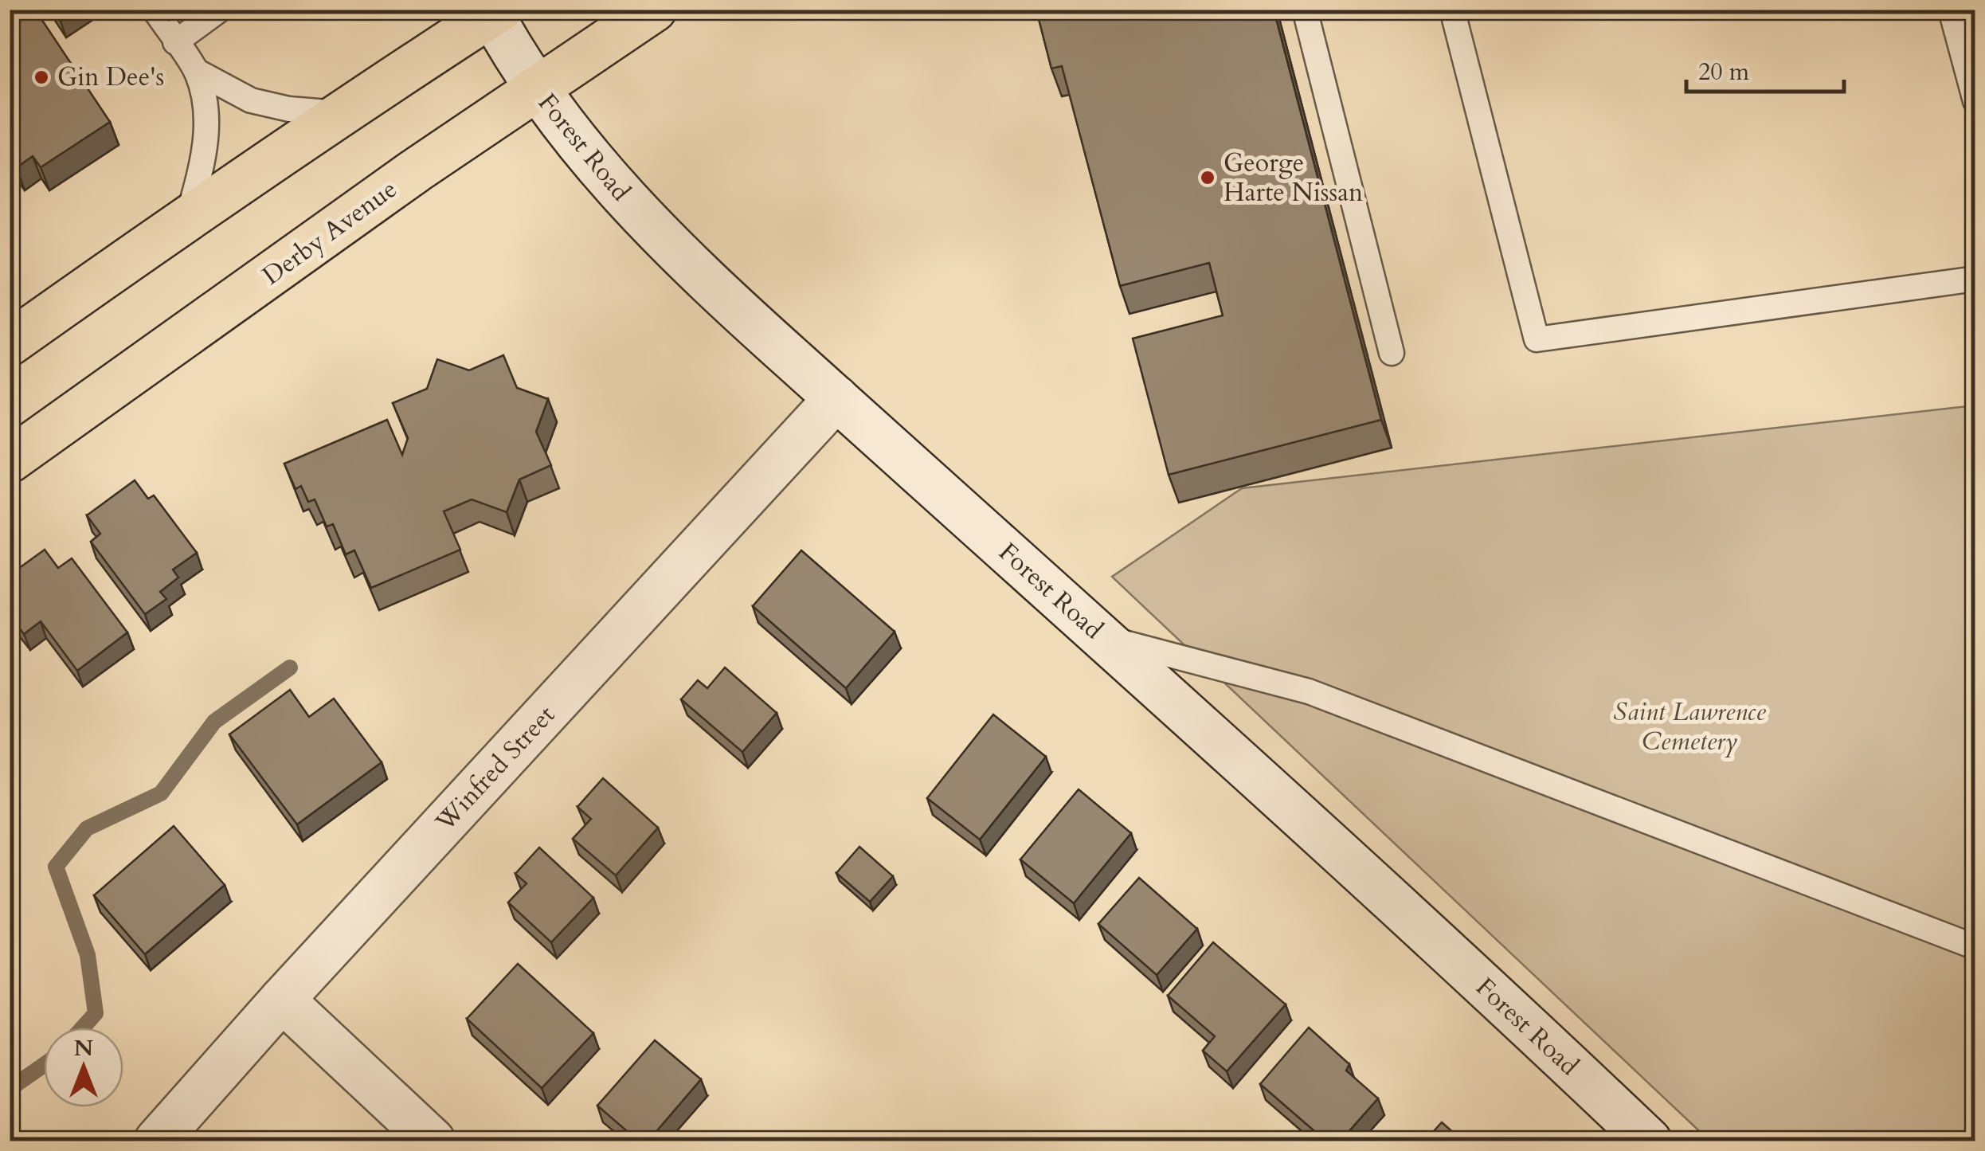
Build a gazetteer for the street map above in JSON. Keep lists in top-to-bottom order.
{
  "streets": {
    "highway": ["Derby Avenue"],
    "main road": ["Forest Road", "Winfred Street"]
  },
  "crossings": [
    ["Forest Road", "Derby Avenue"],
    ["Forest Road", "Winfred Street"]
  ],
  "parks": ["Saint Lawrence Cemetery"],
  "places": ["Gin Dee's", "George Harte Nissan"],
  "scale_bar": "20 m",
  "north": "top"
}
